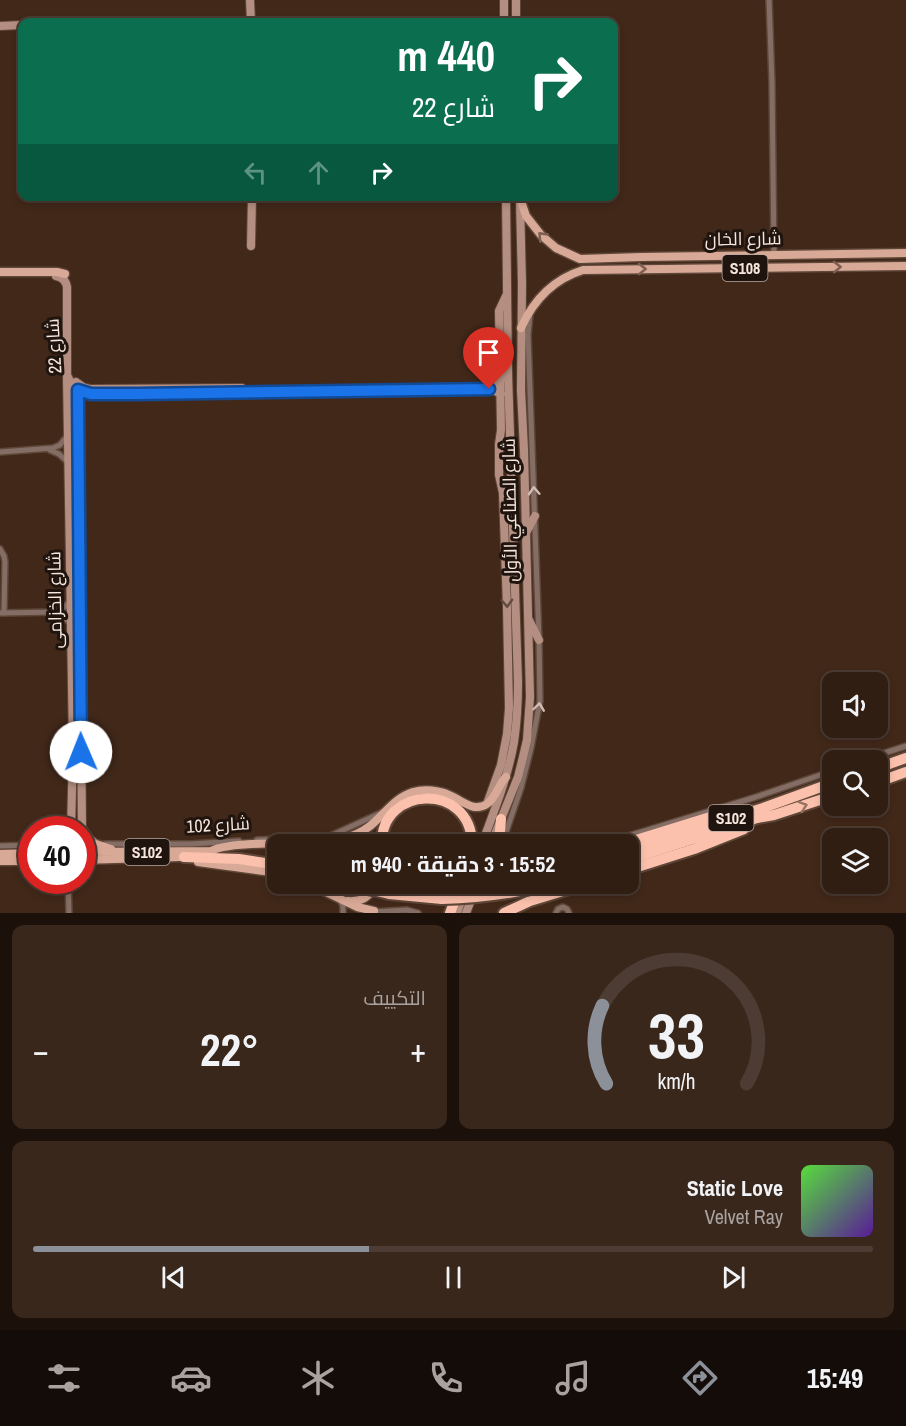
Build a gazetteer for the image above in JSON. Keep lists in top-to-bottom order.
{
  "streets": {
    "highway": ["S102", "شارع 102"],
    "main road": ["شارع الخان", "S108"],
    "street": ["شارع 22", "شارع الصناعي الأول", "شارع الخزامى"]
  },
  "crossings": [
    ["شارع 22", "شارع الخزامى"]
  ],
  "page": {
    "turn": ["440 m", "شارع 22"],
    "limit": "40",
    "trip": "15:52 · 3 دقيقة · 940 m",
    "tile": "التكييف",
    "heat": ["−", "22°", "+"],
    "song": ["Static Love", "Velvet Ray"],
    "tabs": "15:49",
    "gauge": ["33", "km/h"]
  }
}
